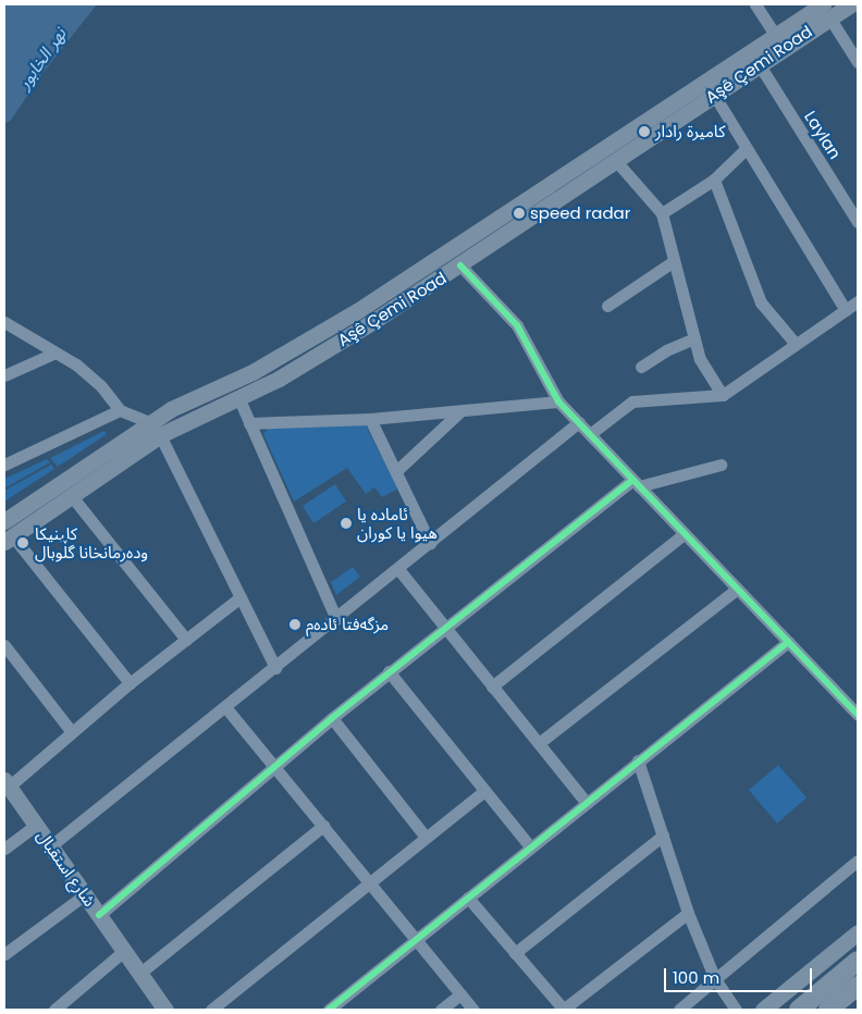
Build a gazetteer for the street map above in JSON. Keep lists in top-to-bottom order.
{
  "streets": {
    "main road": ["Aşê Çemi Road", "شارع استقبال"],
    "street": ["Laylan"]
  },
  "crossings": [
    ["Aşê Çemi Road", "Laylan"]
  ],
  "water": ["نهر الخابور"],
  "places": [
    "كاميرة رادار",
    "speed radar",
    "ئاماده یا هیوا یا کوران",
    "کلینیکا ودەرمانخانا گڵوبال",
    "مزگەفتا ئادەم"
  ],
  "scale_bar": "100 m"
}
